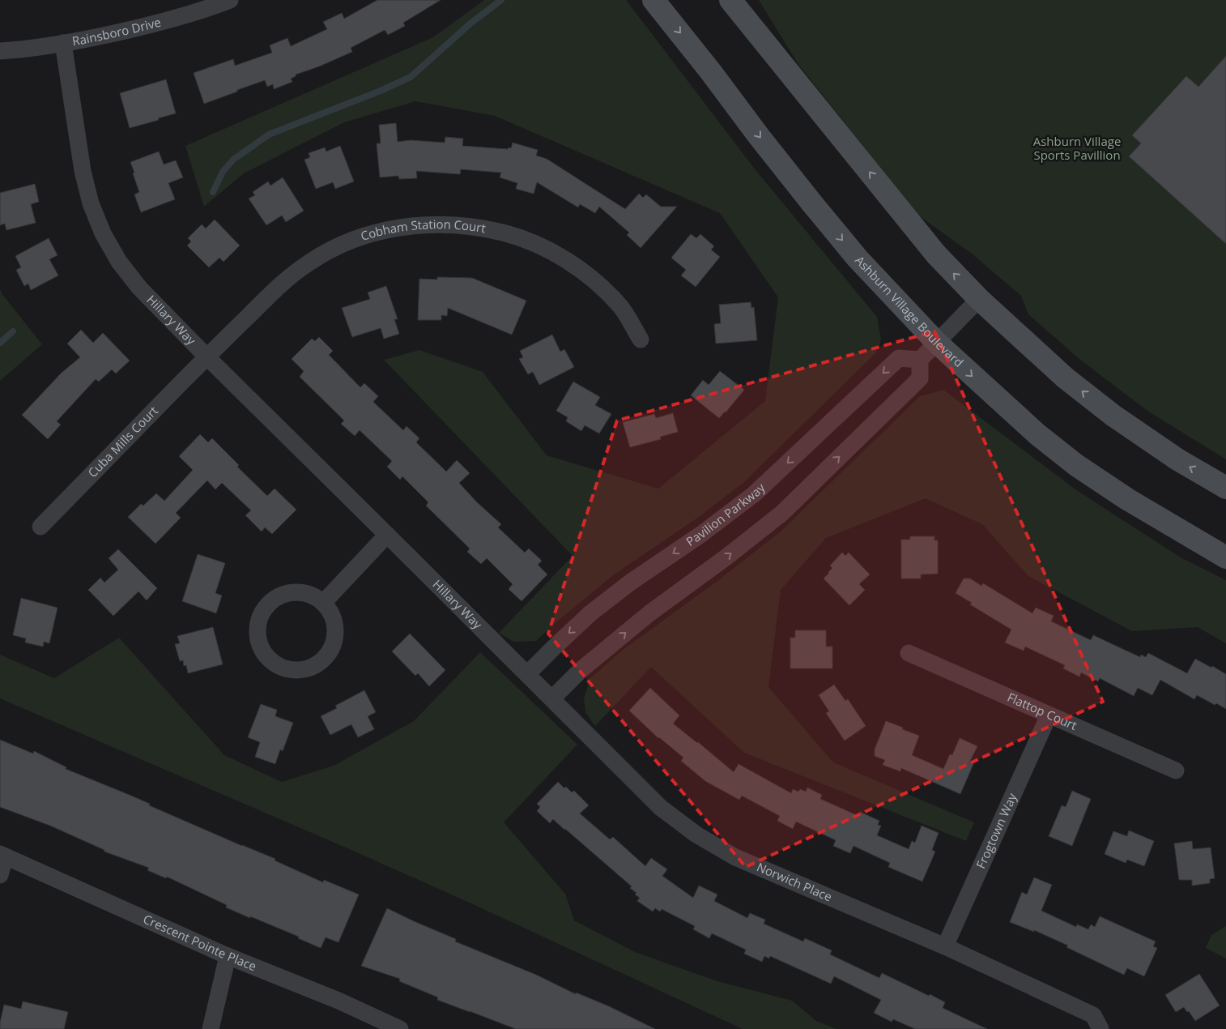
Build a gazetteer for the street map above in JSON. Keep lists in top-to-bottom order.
{
  "streets": {
    "main road": ["Ashburn Village Boulevard"],
    "street": [
      "Rainsboro Drive",
      "Cobham Station Court",
      "Hillary Way",
      "Cuba Mills Court",
      "Pavilion Parkway",
      "Flattop Court",
      "Frogtown Way",
      "Norwich Place",
      "Crescent Pointe Place"
    ]
  },
  "crossings": [
    ["Rainsboro Drive", "Hillary Way"],
    ["Cobham Station Court", "Hillary Way"],
    ["Cobham Station Court", "Cuba Mills Court"],
    ["Hillary Way", "Cuba Mills Court"],
    ["Hillary Way", "Pavilion Parkway"],
    ["Hillary Way", "Norwich Place"],
    ["Pavilion Parkway", "Norwich Place"],
    ["Flattop Court", "Frogtown Way"],
    ["Frogtown Way", "Norwich Place"]
  ],
  "parks": ["Ashburn Village Sports Pavillion"]
}
